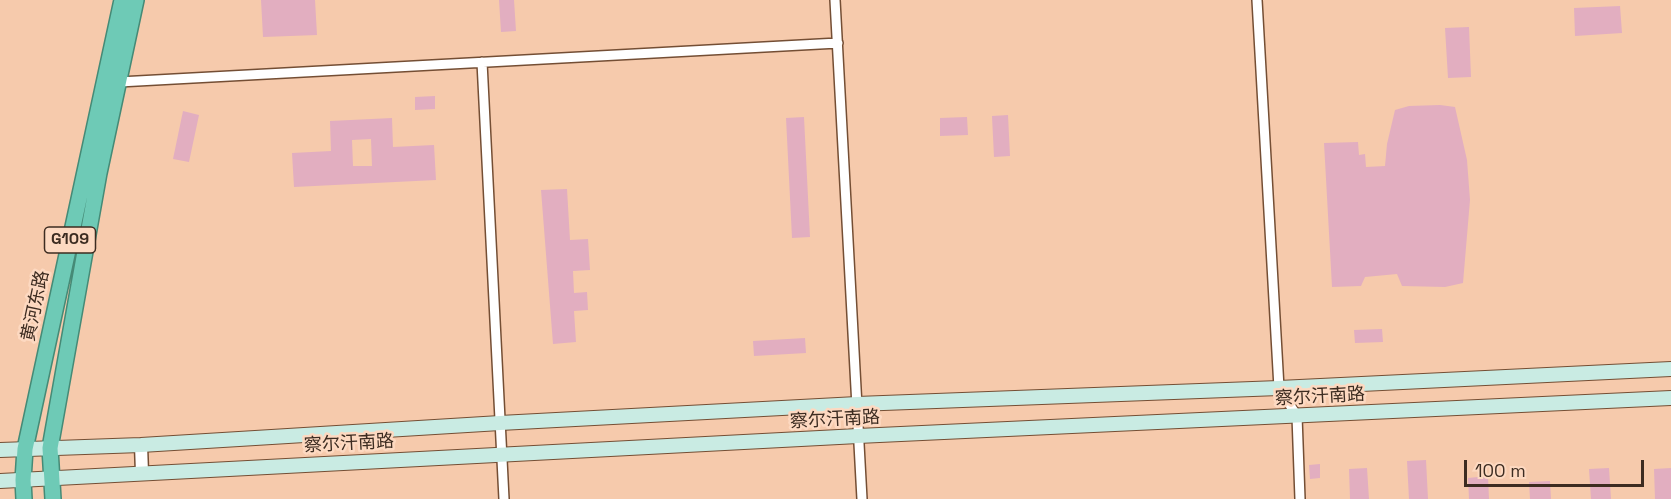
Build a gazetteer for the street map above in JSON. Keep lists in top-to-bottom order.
{
  "streets": {
    "highway": ["G109", "黄河东路"],
    "main road": ["察尔汗南路"]
  },
  "crossings": [
    ["G109", "黄河东路"],
    ["G109", "察尔汗南路"],
    ["黄河东路", "察尔汗南路"]
  ],
  "scale_bar": "100 m"
}
